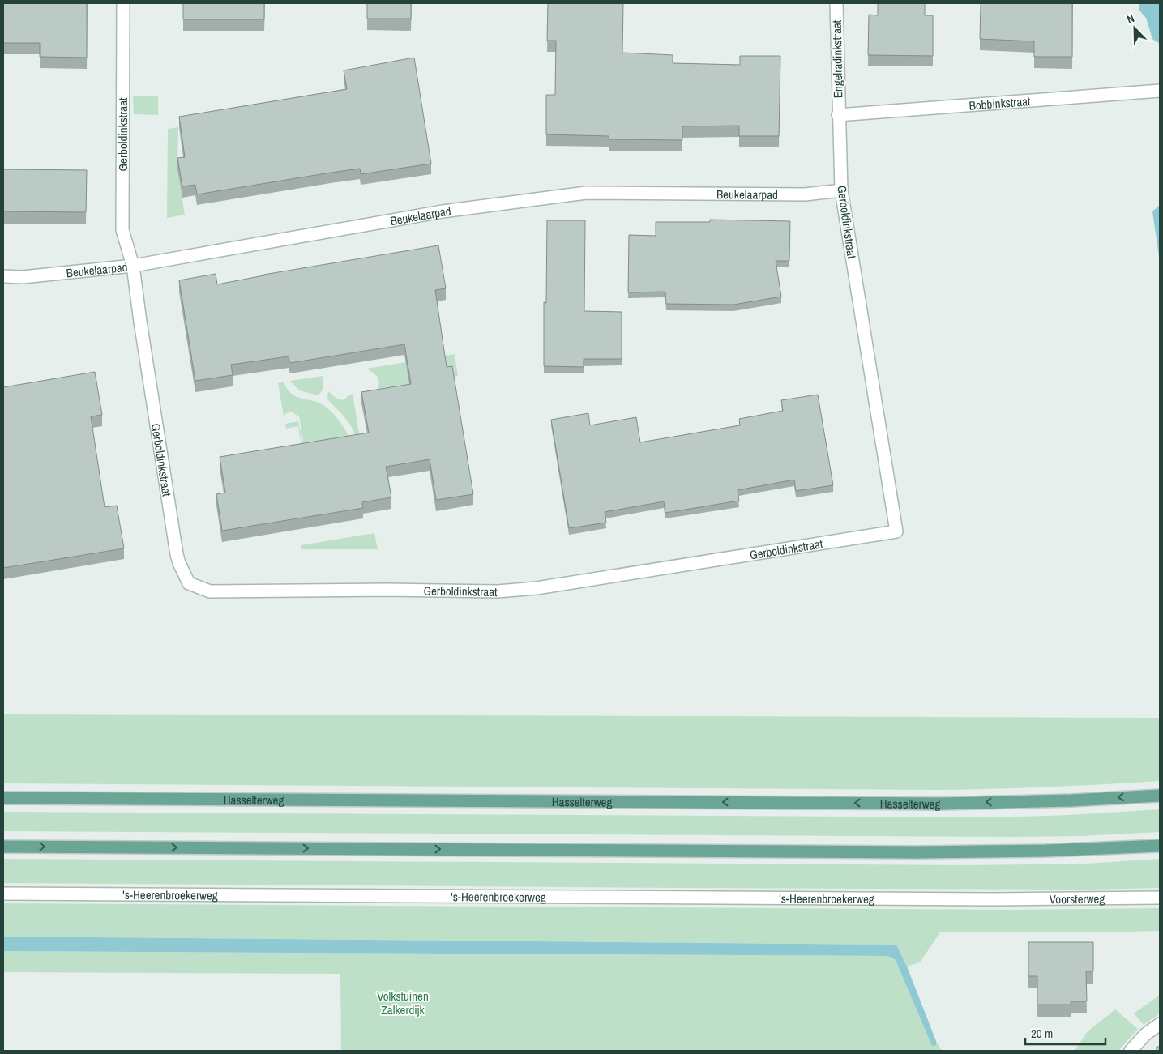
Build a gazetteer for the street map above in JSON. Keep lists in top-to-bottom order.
{
  "streets": {
    "main road": ["Hasselterweg"],
    "street": [
      "Engelradinkstraat",
      "Bobbinkstraat",
      "Gerboldinkstraat",
      "Beukelaarpad",
      "'s-Heerenbroekerweg",
      "Voorsterweg"
    ]
  },
  "crossings": [
    ["Engelradinkstraat", "Bobbinkstraat"],
    ["Engelradinkstraat", "Gerboldinkstraat"],
    ["Bobbinkstraat", "Gerboldinkstraat"],
    ["Gerboldinkstraat", "Beukelaarpad"],
    ["'s-Heerenbroekerweg", "Voorsterweg"]
  ],
  "parks": ["Volkstuinen Zalkerdijk"],
  "scale_bar": "20 m",
  "north": "top left"
}
